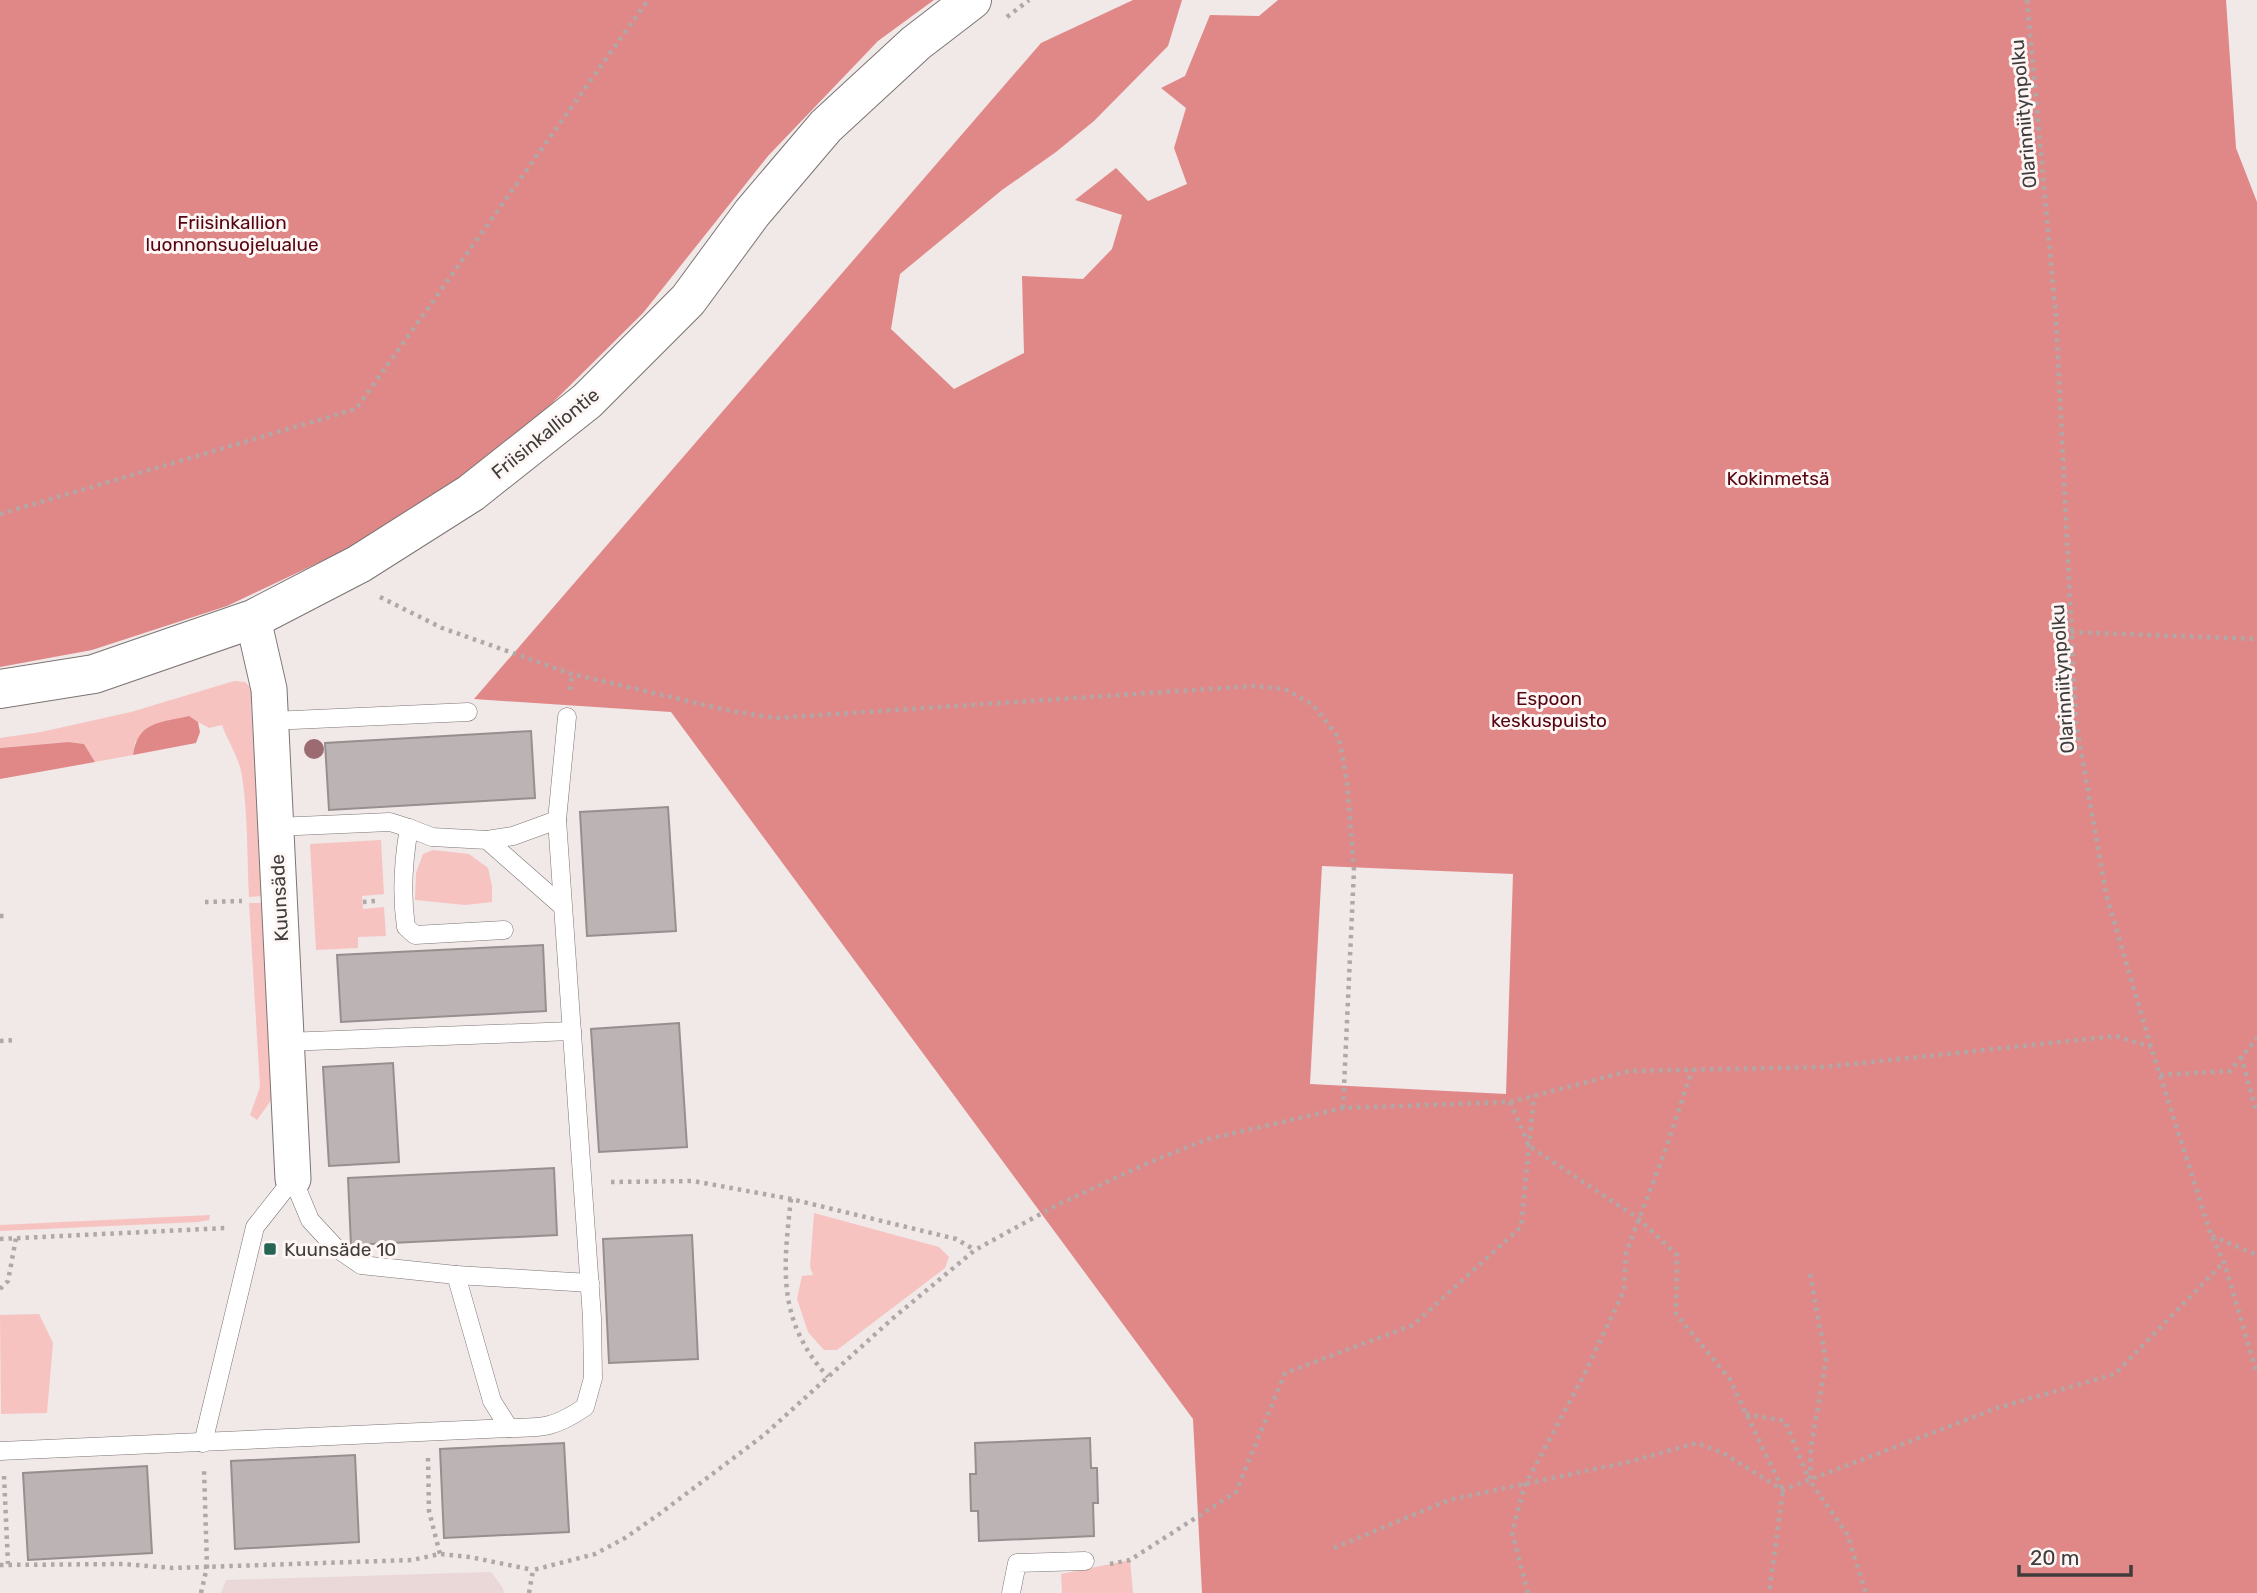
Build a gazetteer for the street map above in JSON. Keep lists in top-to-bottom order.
{
  "streets": {
    "main road": ["Friisinkalliontie"],
    "street": ["Kuunsäde"],
    "path": ["Olarinniitynpolku"]
  },
  "crossings": [
    ["Friisinkalliontie", "Kuunsäde"]
  ],
  "parks": ["Friisinkallion luonnonsuojelualue", "Kokinmetsä", "Espoon keskuspuisto"],
  "places": {
    "transit": ["Kuunsäde 10"]
  },
  "scale_bar": "20 m"
}
